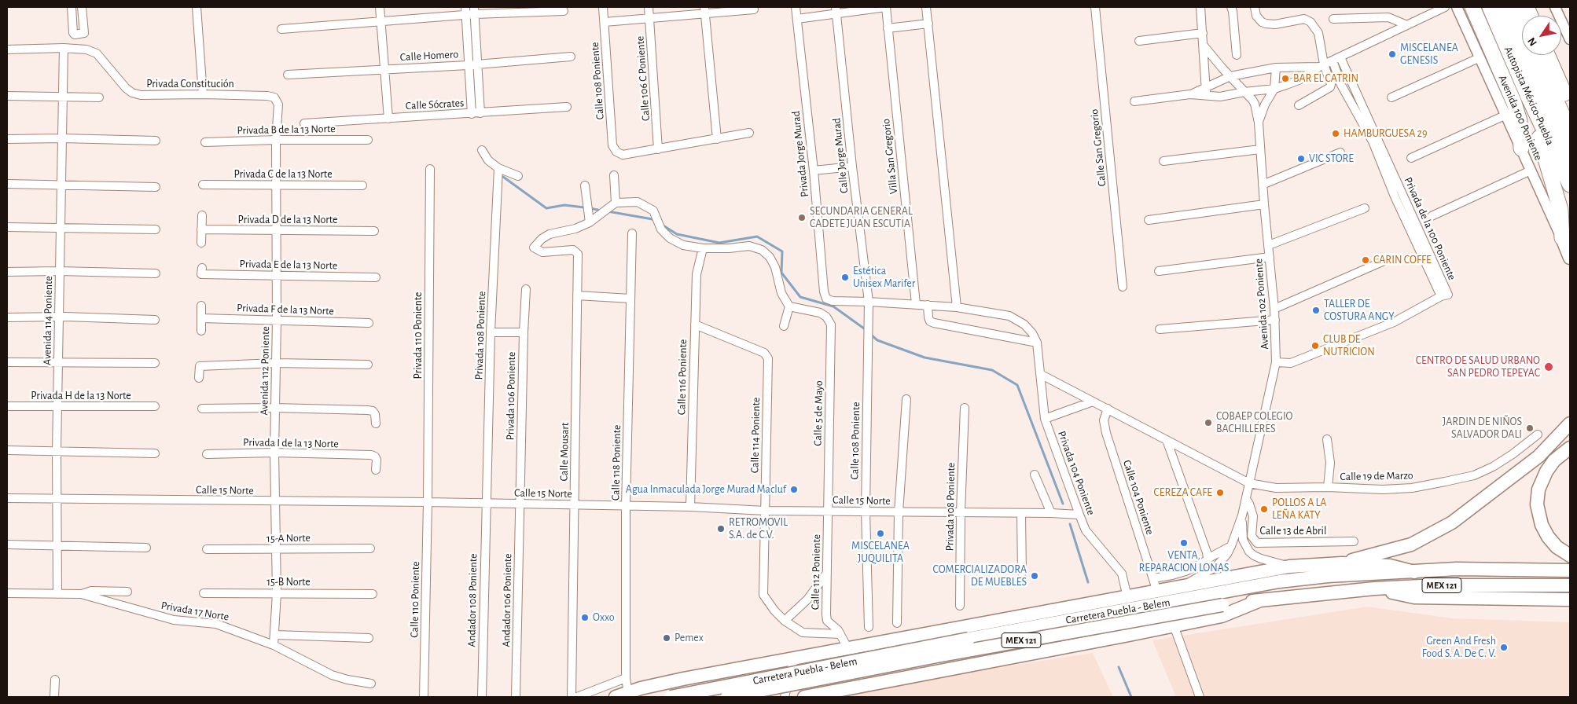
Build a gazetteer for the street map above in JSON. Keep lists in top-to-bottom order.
{
  "streets": {
    "highway": ["Autopista México-Puebla"],
    "main road": ["MEX 121", "Carretera Puebla - Belem"],
    "street": [
      "Calle Homero",
      "Calle 106 C Poniente",
      "Calle 108 Poniente",
      "Privada Constitución",
      "Calle Sócrates",
      "Avenida 100 Poniente",
      "Privada B de la 13 Norte",
      "Calle San Gregorio",
      "Privada Jorge Murad",
      "Calle Jorge Murad",
      "Villa San Gregorio",
      "Privada C de la 13 Norte",
      "Privada D de la 13 Norte",
      "Privada de la 100 Poniente",
      "Privada E de la 13 Norte",
      "Avenida 102 Poniente",
      "Privada F de la 13 Norte",
      "Avenida 114 Poniente",
      "Privada 110 Poniente",
      "Privada 108 Poniente",
      "Avenida 112 Poniente",
      "Calle 116 Poniente",
      "Privada H de la 13 Norte",
      "Privada 106 Poniente",
      "Calle 5 de Mayo",
      "Calle 114 Poniente",
      "Privada I de la 13 Norte",
      "Calle Mousart",
      "Calle 118 Poniente",
      "Privada 104 Poniente",
      "Calle 19 de Marzo",
      "Calle 15 Norte",
      "Calle 104 Poniente",
      "Calle 13 de Abril",
      "15-A Norte",
      "Calle 112 Poniente",
      "15-B Norte",
      "Calle 110 Poniente",
      "Andador 108 Poniente",
      "Andador 106 Poniente",
      "Privada 17 Norte"
    ]
  },
  "crossings": [
    ["Calle 106 C Poniente", "Calle 108 Poniente"],
    ["Calle 108 Poniente", "Privada Jorge Murad"],
    ["Calle 108 Poniente", "Calle Jorge Murad"],
    ["Calle 108 Poniente", "Calle 15 Norte"],
    ["Privada Constitución", "Avenida 114 Poniente"],
    ["Privada Constitución", "Avenida 112 Poniente"],
    ["Privada B de la 13 Norte", "Avenida 112 Poniente"],
    ["Privada Jorge Murad", "Calle Jorge Murad"],
    ["Privada C de la 13 Norte", "Avenida 112 Poniente"],
    ["Privada D de la 13 Norte", "Avenida 112 Poniente"],
    ["Privada de la 100 Poniente", "Avenida 102 Poniente"],
    ["Privada E de la 13 Norte", "Avenida 112 Poniente"],
    ["Avenida 102 Poniente", "Calle 19 de Marzo"],
    ["Avenida 102 Poniente", "Calle 13 de Abril"],
    ["Privada F de la 13 Norte", "Avenida 112 Poniente"],
    ["Avenida 114 Poniente", "Privada H de la 13 Norte"],
    ["Avenida 114 Poniente", "Calle 15 Norte"],
    ["Avenida 114 Poniente", "Privada 17 Norte"],
    ["Privada 110 Poniente", "Calle 15 Norte"],
    ["Privada 110 Poniente", "Calle 110 Poniente"],
    ["Privada 108 Poniente", "Calle 15 Norte"],
    ["Privada 108 Poniente", "Andador 108 Poniente"],
    ["Avenida 112 Poniente", "Privada I de la 13 Norte"],
    ["Avenida 112 Poniente", "Calle 15 Norte"],
    ["Avenida 112 Poniente", "15-A Norte"],
    ["Avenida 112 Poniente", "15-B Norte"],
    ["Avenida 112 Poniente", "Privada 17 Norte"],
    ["Calle 116 Poniente", "Calle 114 Poniente"],
    ["Calle 116 Poniente", "Calle 15 Norte"],
    ["Privada 106 Poniente", "Calle 15 Norte"],
    ["Privada 106 Poniente", "Andador 106 Poniente"],
    ["Calle 5 de Mayo", "Calle 15 Norte"],
    ["Calle 5 de Mayo", "Calle 112 Poniente"],
    ["Calle 114 Poniente", "Calle 15 Norte"],
    ["Calle Mousart", "Calle 15 Norte"],
    ["Calle 118 Poniente", "Calle 15 Norte"],
    ["Privada 104 Poniente", "Calle 15 Norte"],
    ["Calle 15 Norte", "Calle 112 Poniente"],
    ["Calle 15 Norte", "Calle 110 Poniente"],
    ["Calle 15 Norte", "Andador 108 Poniente"],
    ["Calle 15 Norte", "Andador 106 Poniente"]
  ],
  "places": [
    "MISCELANEA GENESIS",
    "BAR EL CATRIN",
    "HAMBURGUESA 29",
    "VIC STORE",
    "SECUNDARIA GENERAL CADETE JUAN ESCUTIA",
    "CARIN COFFE",
    "Estética Unisex Marifer",
    "TALLER DE COSTURA ANGY",
    "CLUB DE NUTRICION",
    "CENTRO DE SALUD URBANO SAN PEDRO TEPEYAC",
    "COBAEP COLEGIO BACHILLERES",
    "JARDIN DE NIÑOS SALVADOR DALI",
    "Agua Inmaculada Jorge Murad Macluf",
    "CEREZA CAFE",
    "POLLOS A LA LEÑA KATY",
    "RETROMOVIL S.A. de C.V.",
    "MISCELANEA JUQUILITA",
    "VENTA, REPARACION LONAS",
    "COMERCIALIZADORA DE MUEBLES",
    "Oxxo",
    "Pemex",
    "Green And Fresh Food S. A. De C. V."
  ],
  "north": "bottom left"
}
